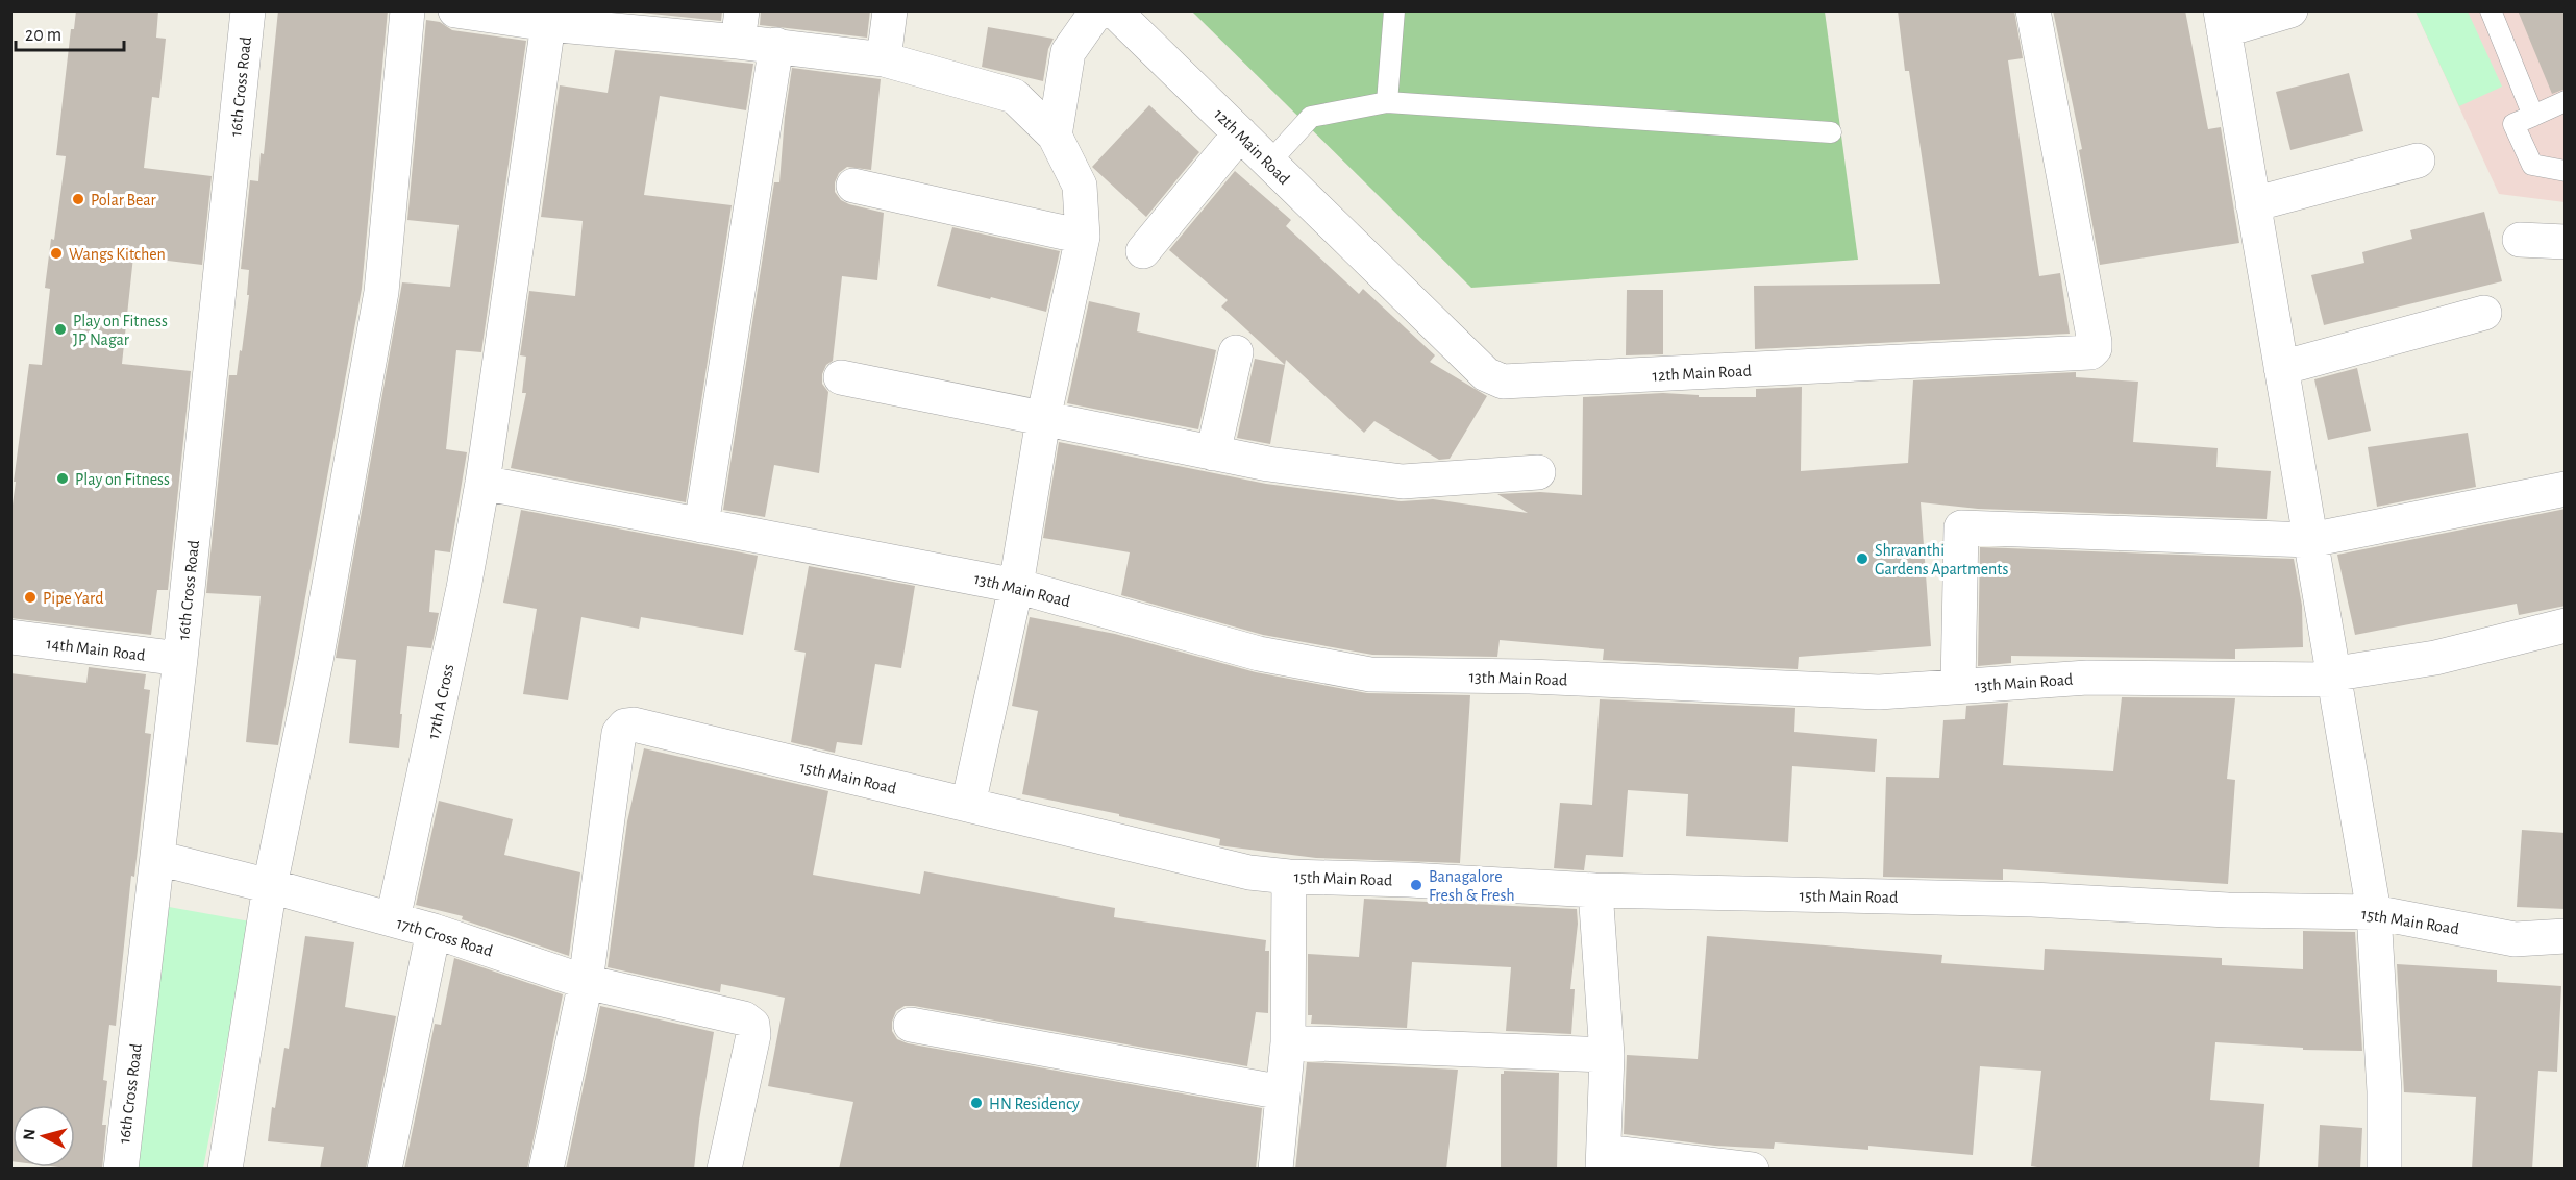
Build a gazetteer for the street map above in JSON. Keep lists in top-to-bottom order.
{
  "streets": {
    "street": [
      "16th Cross Road",
      "12th Main Road",
      "13th Main Road",
      "14th Main Road",
      "17th A Cross",
      "15th Main Road",
      "17th Cross Road"
    ]
  },
  "crossings": [
    ["16th Cross Road", "14th Main Road"],
    ["16th Cross Road", "17th Cross Road"],
    ["13th Main Road", "17th A Cross"],
    ["17th A Cross", "17th Cross Road"],
    ["15th Main Road", "17th Cross Road"]
  ],
  "places": [
    "Polar Bear",
    "Wangs Kitchen",
    "Play on Fitness JP Nagar",
    "Play on Fitness",
    "Shravanthi Gardens Apartments",
    "Pipe Yard",
    "Banagalore Fresh & Fresh",
    "HN Residency"
  ],
  "scale_bar": "20 m",
  "north": "left"
}
